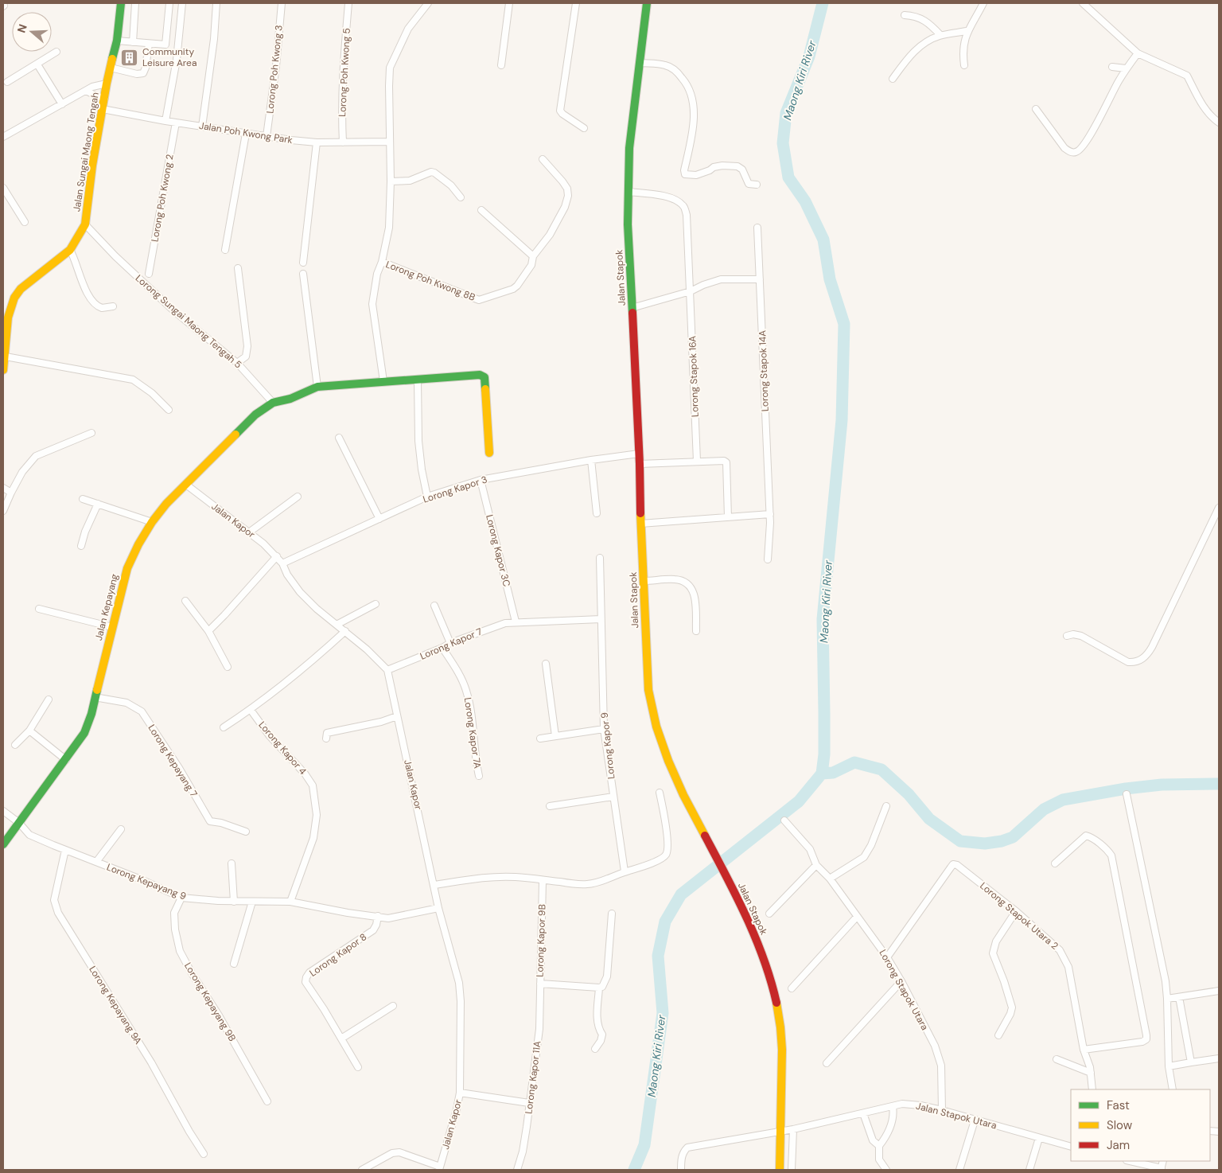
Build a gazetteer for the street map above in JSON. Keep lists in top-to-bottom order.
{
  "streets": {
    "street": [
      "Lorong Poh Kwong 3",
      "Lorong Poh Kwong 5",
      "Jalan Poh Kwong Park",
      "Jalan Sungai Maong Tengah",
      "Lorong Poh Kwong 2",
      "Jalan Stapok",
      "Lorong Poh Kwong 8B",
      "Lorong Sungai Maong Tengah 5",
      "Lorong Stapok 14A",
      "Lorong Stapok 16A",
      "Lorong Kapor 3",
      "Jalan Kapor",
      "Lorong Kapor 3C",
      "Jalan Kepayang",
      "Lorong Kapor 7",
      "Lorong Kapor 7A",
      "Lorong Kapor 9",
      "Lorong Kapor 4",
      "Lorong Kepayang 7",
      "Lorong Kepayang 9",
      "Lorong Stapok Utara 2",
      "Lorong Kapor 9B",
      "Lorong Kapor 8",
      "Lorong Stapok Utara",
      "Lorong Kepayang 9B",
      "Lorong Kepayang 9A",
      "Lorong Kapor 11A",
      "Jalan Stapok Utara"
    ]
  },
  "crossings": [
    ["Lorong Poh Kwong 3", "Jalan Poh Kwong Park"],
    ["Lorong Poh Kwong 5", "Jalan Poh Kwong Park"],
    ["Jalan Poh Kwong Park", "Jalan Sungai Maong Tengah"],
    ["Jalan Poh Kwong Park", "Lorong Poh Kwong 2"],
    ["Jalan Sungai Maong Tengah", "Lorong Sungai Maong Tengah 5"],
    ["Jalan Stapok", "Lorong Stapok 16A"],
    ["Jalan Stapok", "Lorong Kapor 3"],
    ["Jalan Stapok", "Jalan Stapok Utara"],
    ["Lorong Sungai Maong Tengah 5", "Jalan Kepayang"],
    ["Lorong Kapor 3", "Jalan Kapor"],
    ["Lorong Kapor 3", "Lorong Kapor 3C"],
    ["Jalan Kapor", "Jalan Kepayang"],
    ["Jalan Kapor", "Lorong Kapor 7"],
    ["Lorong Kapor 3C", "Lorong Kapor 7"],
    ["Jalan Kepayang", "Lorong Kepayang 7"],
    ["Jalan Kepayang", "Lorong Kepayang 9"],
    ["Lorong Kapor 7", "Lorong Kapor 7A"],
    ["Lorong Kapor 7", "Lorong Kapor 9"],
    ["Lorong Kapor 4", "Lorong Kepayang 9"],
    ["Lorong Kepayang 9", "Lorong Kapor 8"],
    ["Lorong Kepayang 9", "Lorong Kepayang 9B"],
    ["Lorong Kepayang 9", "Lorong Kepayang 9A"],
    ["Lorong Stapok Utara 2", "Lorong Stapok Utara"],
    ["Lorong Kapor 9B", "Lorong Kapor 11A"],
    ["Lorong Stapok Utara", "Jalan Stapok Utara"]
  ],
  "water": ["Maong Kiri River"],
  "places": {
    "building": ["Community Leisure Area"]
  },
  "legend": ["Fast", "Slow", "Jam"],
  "north": "left"
}
